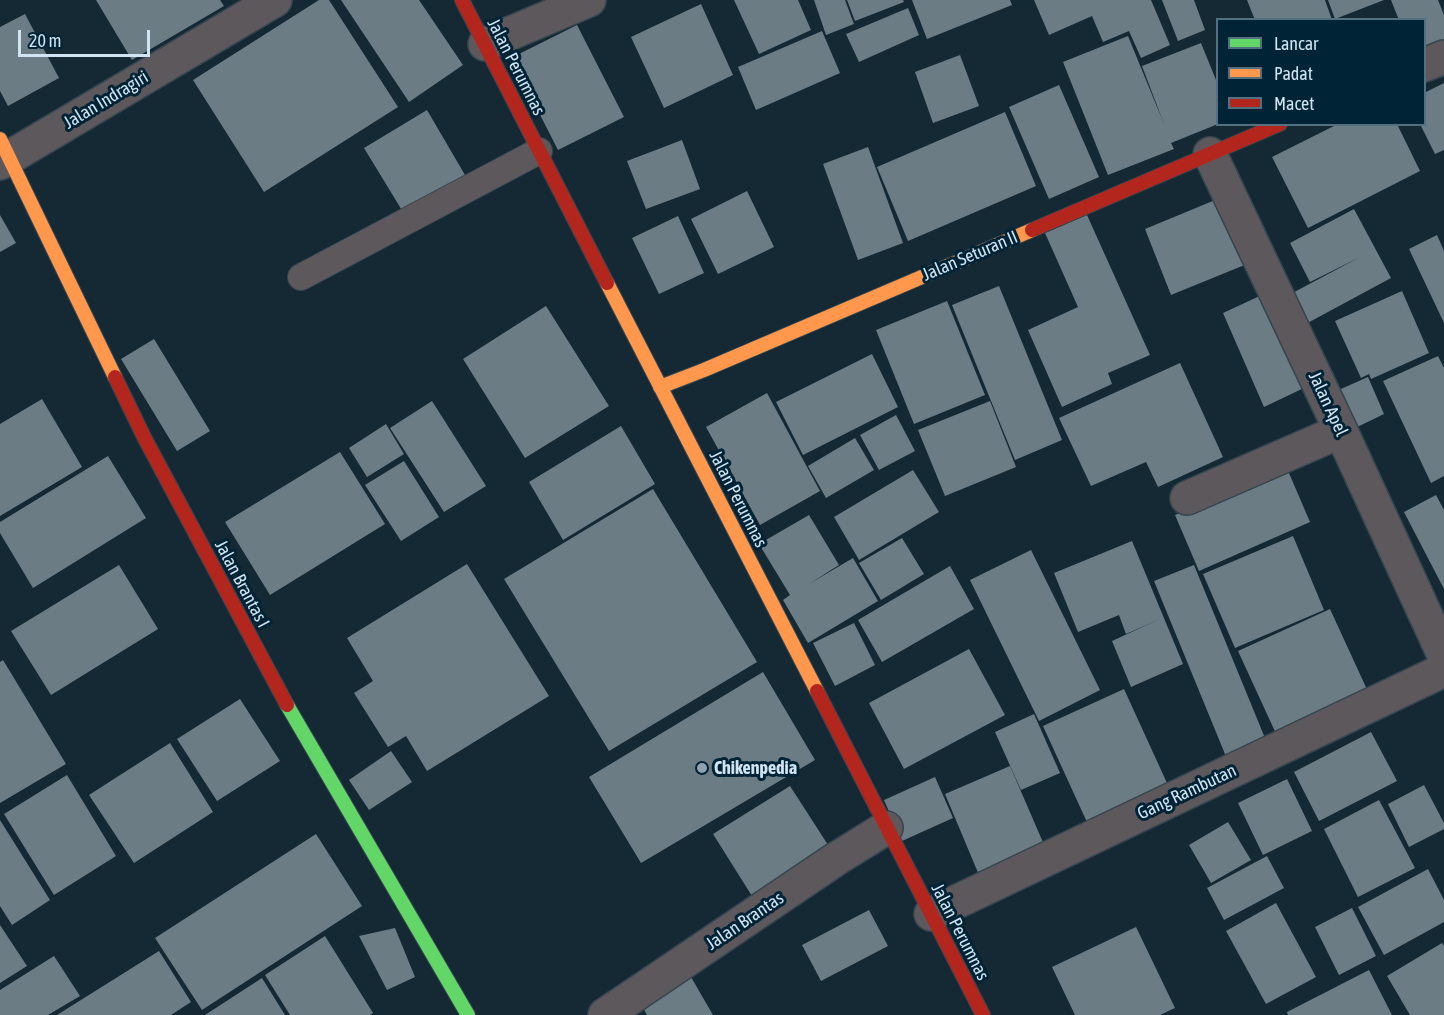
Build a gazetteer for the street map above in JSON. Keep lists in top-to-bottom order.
{
  "streets": {
    "street": [
      "Jalan Perumnas",
      "Jalan Indragiri",
      "Jalan Seturan II",
      "Jalan Apel",
      "Jalan Brantas I",
      "Gang Rambutan",
      "Jalan Brantas"
    ]
  },
  "crossings": [
    ["Jalan Perumnas", "Jalan Seturan II"],
    ["Jalan Perumnas", "Gang Rambutan"],
    ["Jalan Perumnas", "Jalan Brantas"],
    ["Jalan Indragiri", "Jalan Brantas I"],
    ["Jalan Seturan II", "Jalan Apel"]
  ],
  "places": ["Chikenpedia"],
  "legend": ["Lancar", "Padat", "Macet"],
  "scale_bar": "20 m"
}
